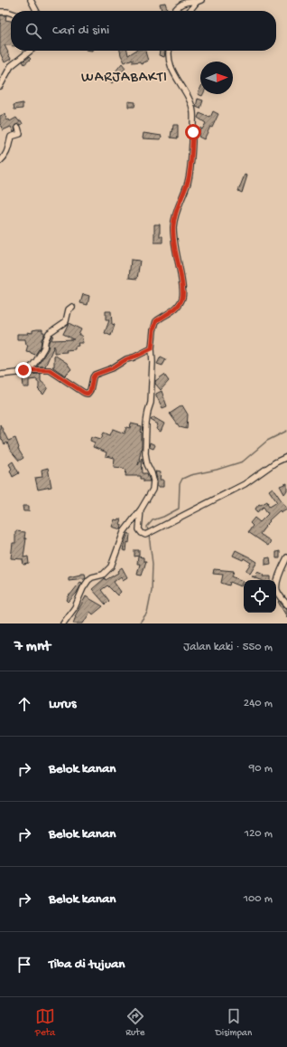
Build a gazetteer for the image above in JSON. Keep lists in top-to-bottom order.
{
  "districts": ["WARJABAKTI"],
  "north": "right",
  "page": {
    "search": "Cari di sini",
    "heading": ["7 mnt", "Jalan kaki · 550 m"],
    "list": [
      ["Lurus", "240 m"],
      ["Belok kanan", "90 m"],
      ["Belok kanan", "120 m"],
      ["Belok kanan", "100 m"],
      "Tiba di tujuan"
    ],
    "nav": ["Peta", "Rute", "Disimpan"]
  }
}
